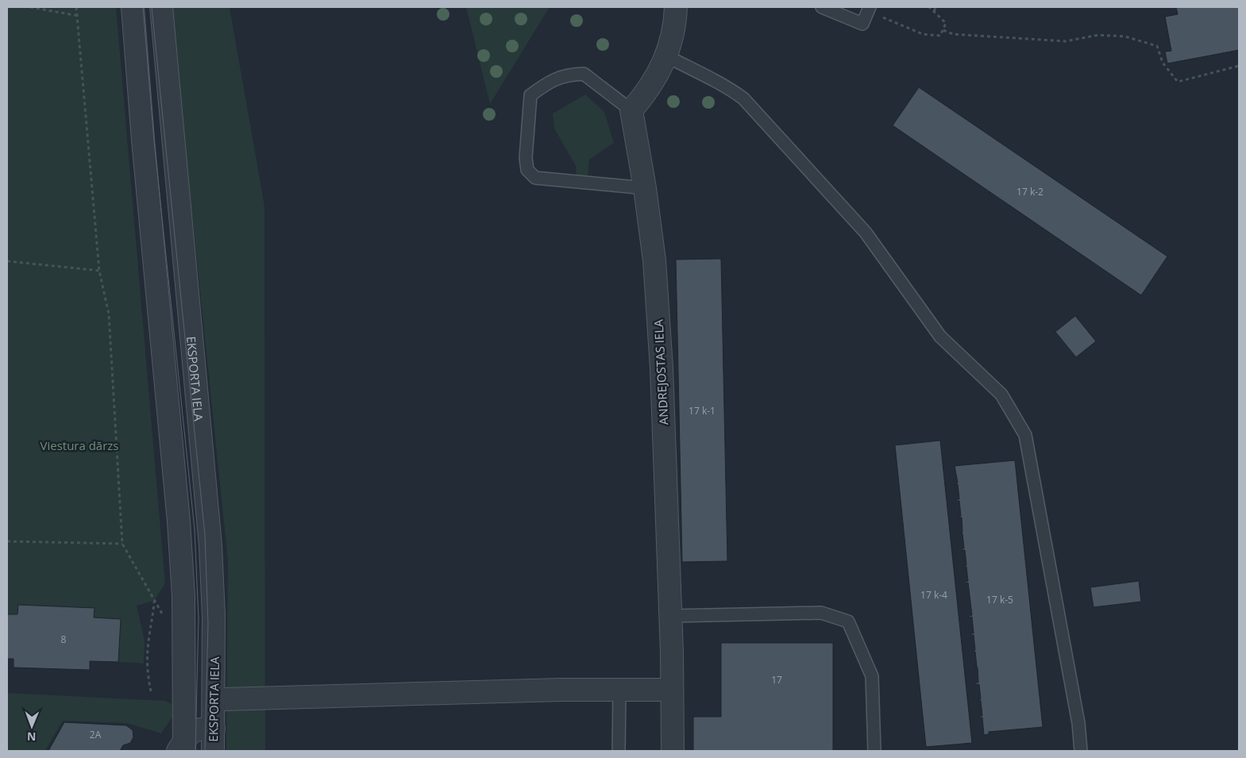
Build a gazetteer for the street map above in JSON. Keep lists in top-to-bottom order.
{
  "streets": {
    "street": ["ANDREJOSTAS IELA", "EKSPORTA IELA"]
  },
  "parks": ["Viestura dārzs"],
  "house_numbers": [
    "17 k-2",
    "17 k-1",
    "17 k-4",
    "17 k-5",
    "8",
    "17",
    "2A"
  ],
  "north": "bottom"
}
